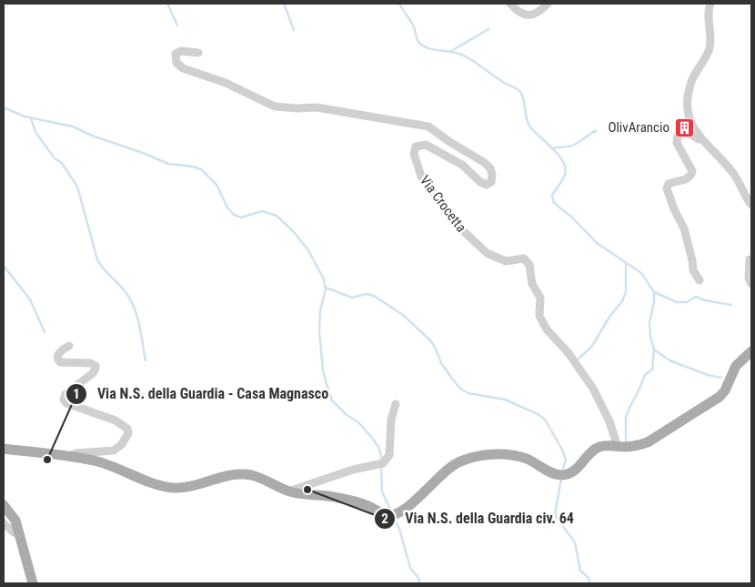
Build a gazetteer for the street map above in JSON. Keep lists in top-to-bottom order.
{
  "streets": {
    "street": ["Via Crocetta"]
  },
  "places": {
    "building": ["OlivArancio"],
    "other": ["Via N.S. della Guardia - Casa Magnasco", "Via N.S. della Guardia civ. 64"]
  }
}
